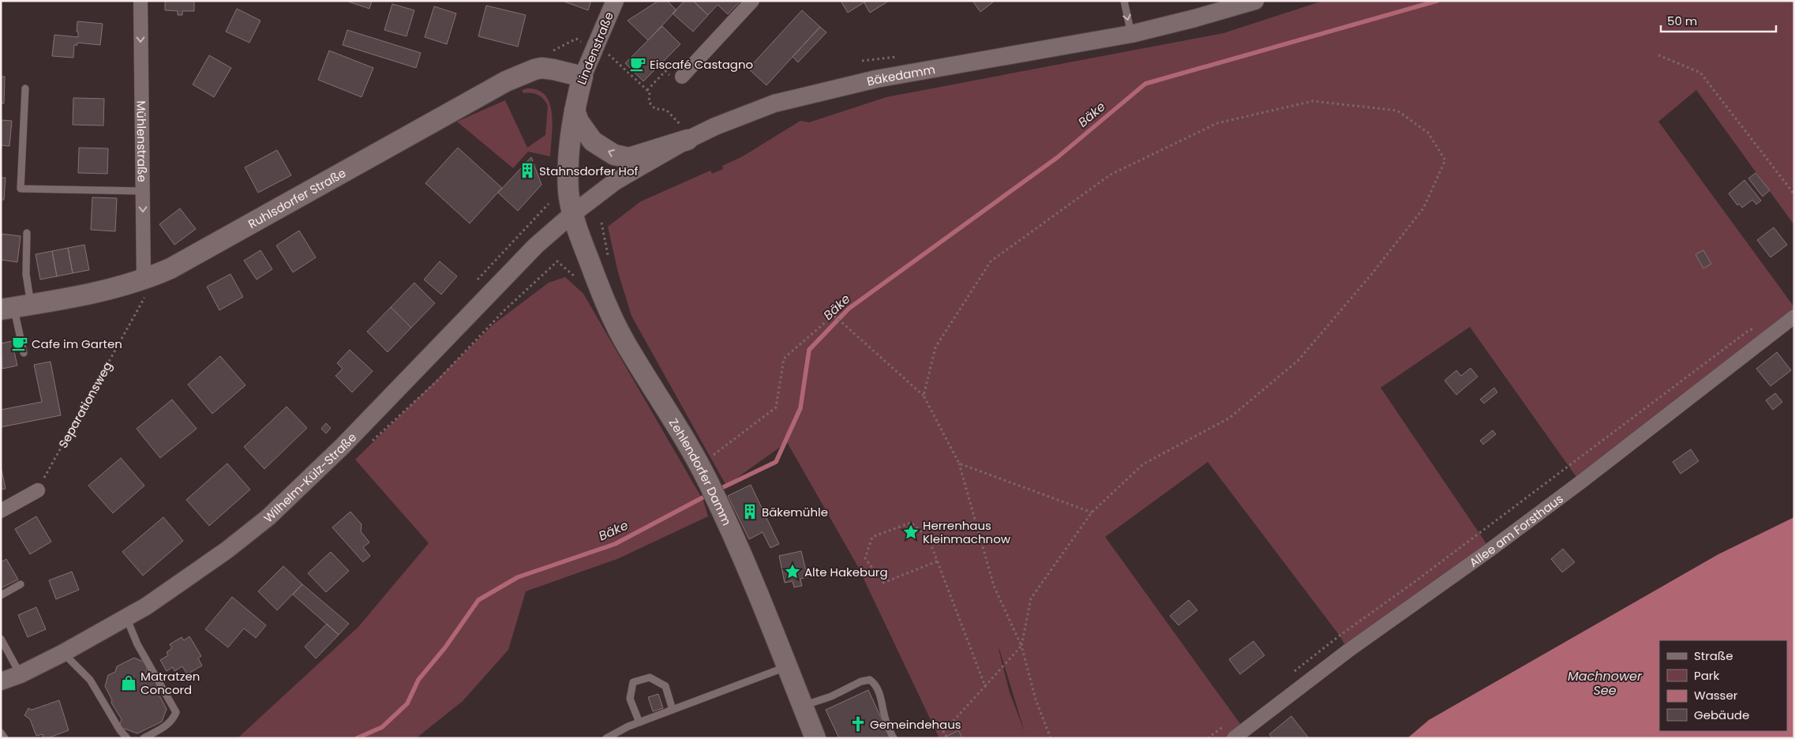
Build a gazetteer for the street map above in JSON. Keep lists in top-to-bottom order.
{
  "streets": {
    "main road": ["Lindenstraße", "Ruhlsdorfer Straße", "Zehlendorfer Damm"],
    "street": [
      "Bäkedamm",
      "Mühlenstraße",
      "Wilhelm-Külz-Straße",
      "Allee am Forsthaus"
    ],
    "path": ["Separationsweg"]
  },
  "crossings": [
    ["Lindenstraße", "Bäkedamm"],
    ["Lindenstraße", "Ruhlsdorfer Straße"],
    ["Lindenstraße", "Zehlendorfer Damm"],
    ["Lindenstraße", "Wilhelm-Külz-Straße"],
    ["Bäkedamm", "Zehlendorfer Damm"],
    ["Bäkedamm", "Wilhelm-Külz-Straße"],
    ["Mühlenstraße", "Ruhlsdorfer Straße"],
    ["Mühlenstraße", "Separationsweg"],
    ["Ruhlsdorfer Straße", "Separationsweg"],
    ["Zehlendorfer Damm", "Wilhelm-Külz-Straße"]
  ],
  "one_way": ["Mühlenstraße"],
  "water": ["Bäke", "Machnower See"],
  "places": {
    "cafe": ["Eiscafé Castagno", "Cafe im Garten"],
    "building": ["Stahnsdorfer Hof", "Bäkemühle"],
    "place": ["Herrenhaus Kleinmachnow", "Alte Hakeburg"],
    "shop": ["Matratzen Concord"],
    "church": ["Gemeindehaus"]
  },
  "legend": [
    "Straße",
    "Park",
    "Wasser",
    "Gebäude"
  ],
  "scale_bar": "50 m"
}
